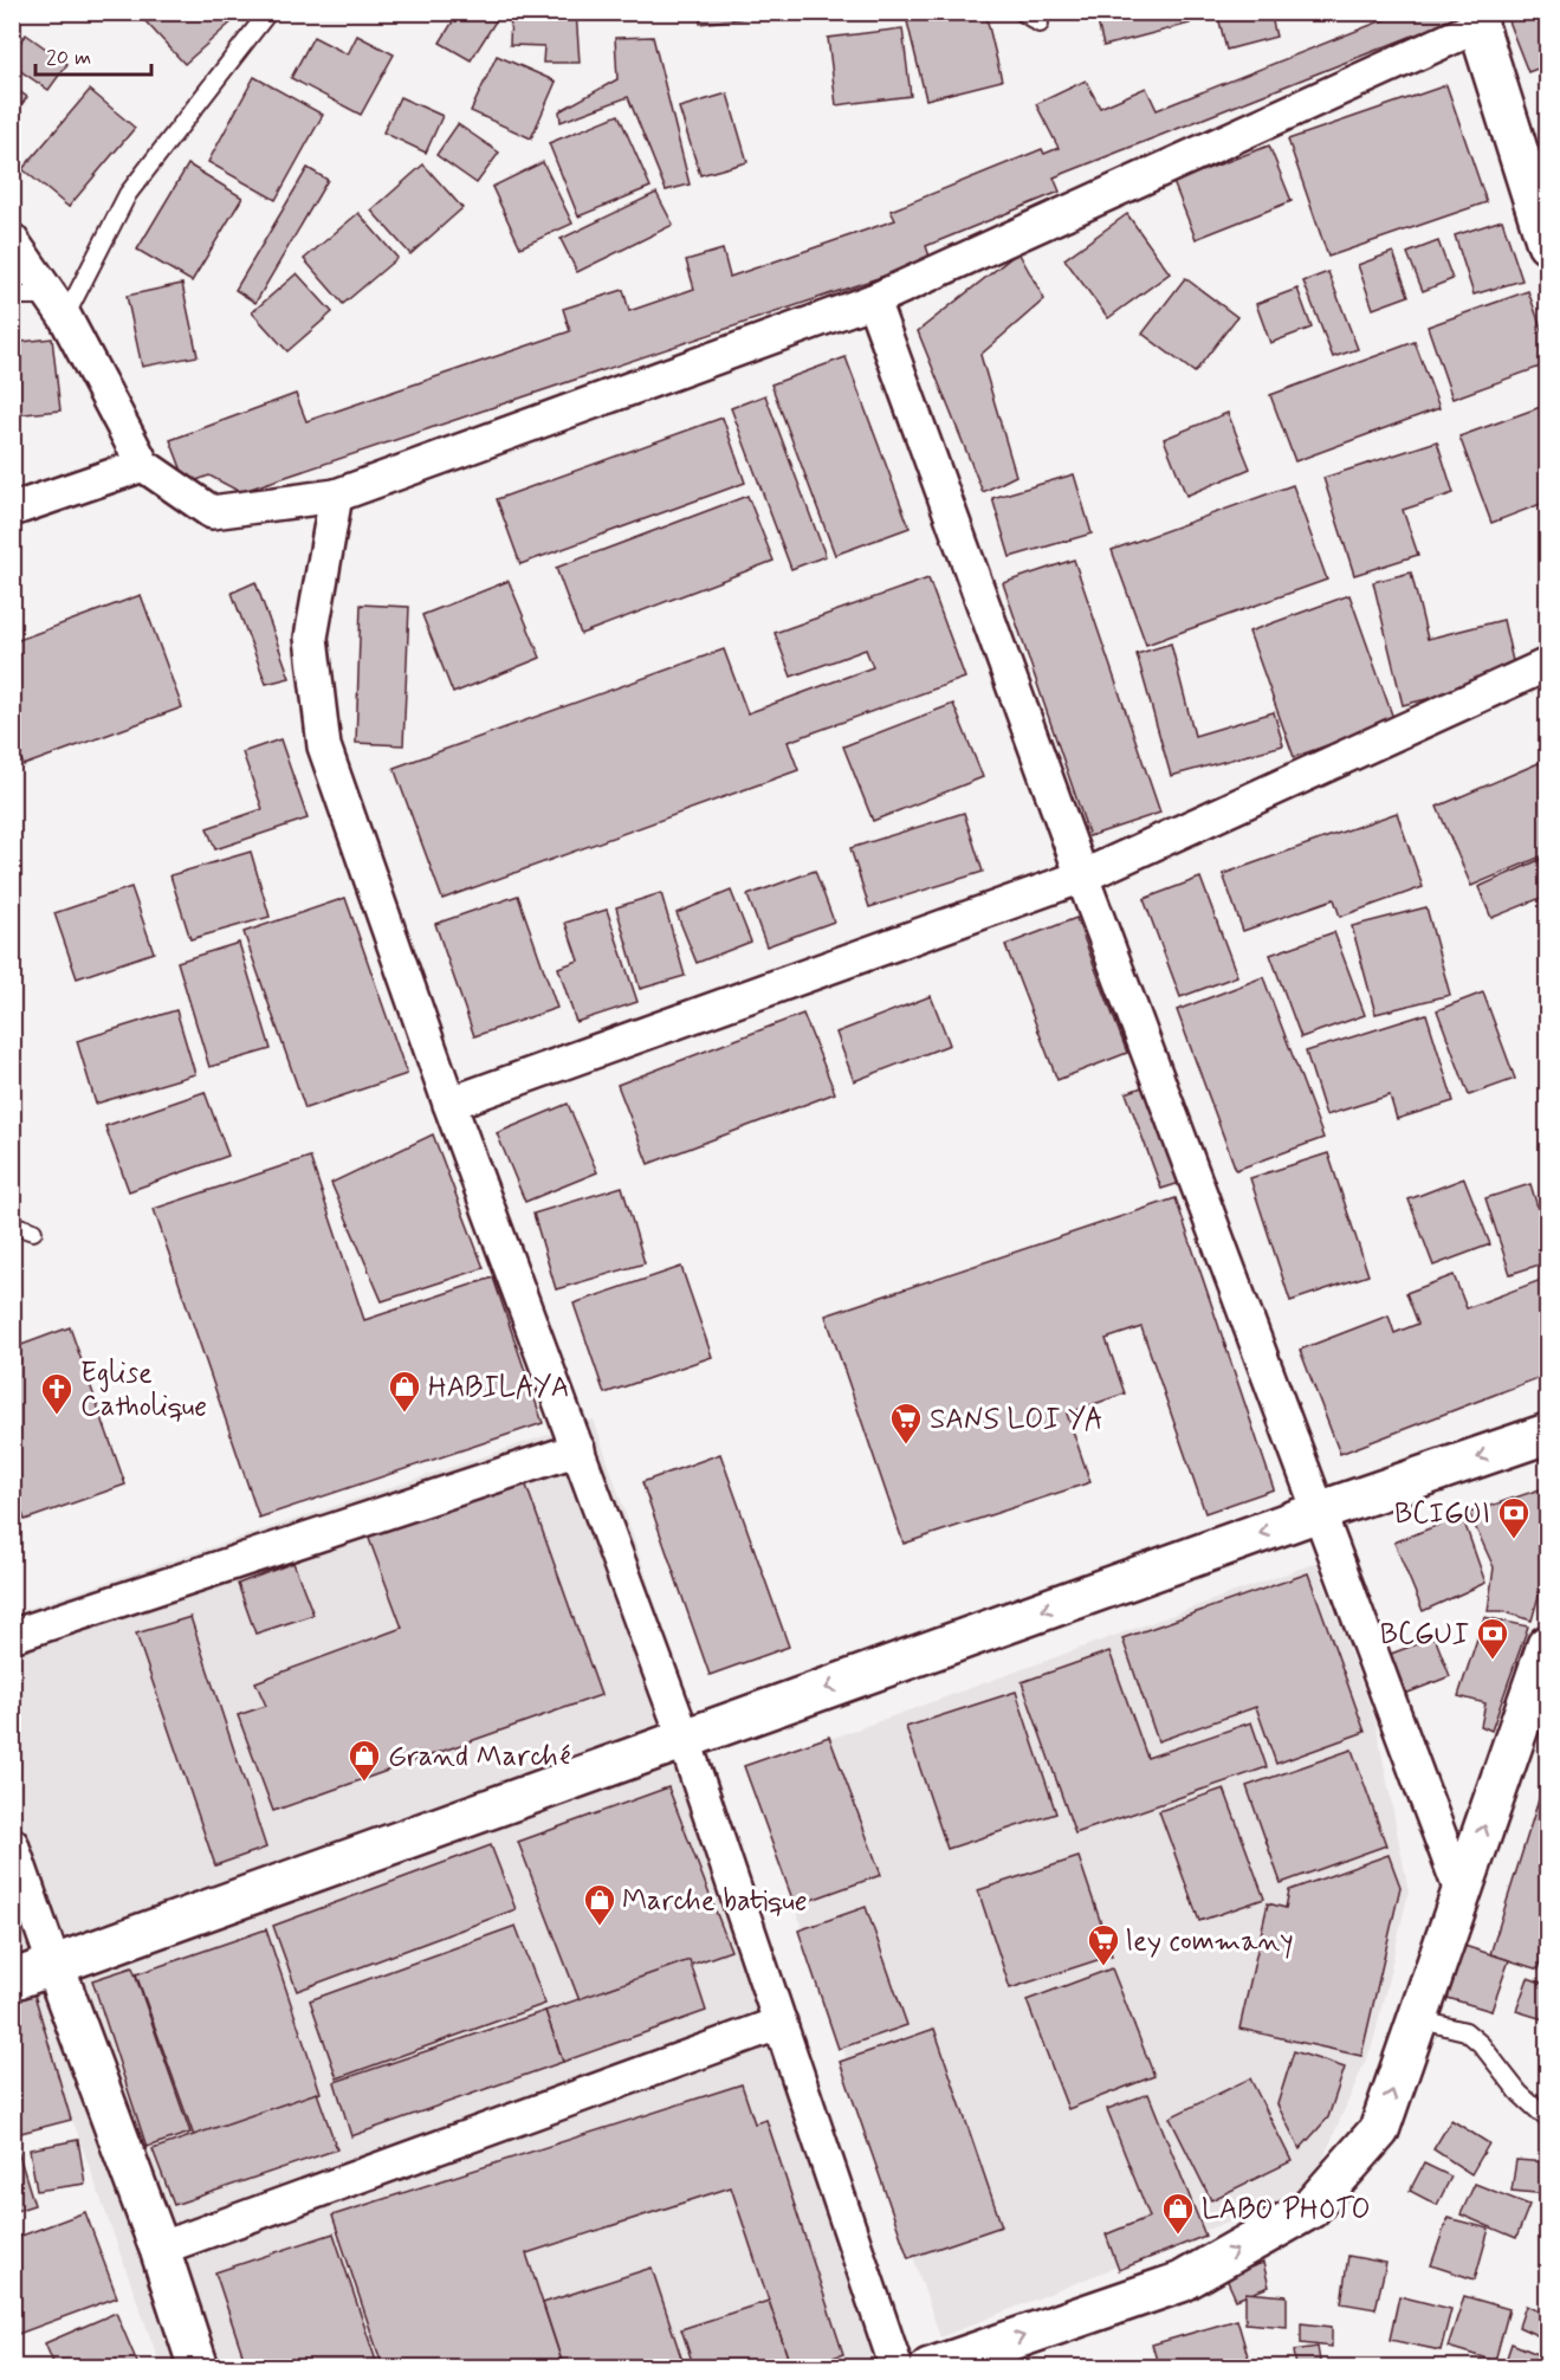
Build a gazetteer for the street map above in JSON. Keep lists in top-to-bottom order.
{
  "places": {
    "shop": [
      "HABILAYA",
      "Grand Marché",
      "Marche batique",
      "LABO PHOTO"
    ],
    "church": ["Eglise Catholique"],
    "supermarket": ["SANS LOI YA", "ley commany"],
    "bank": ["BCIGUI", "BCGUI"]
  },
  "scale_bar": "20 m"
}
